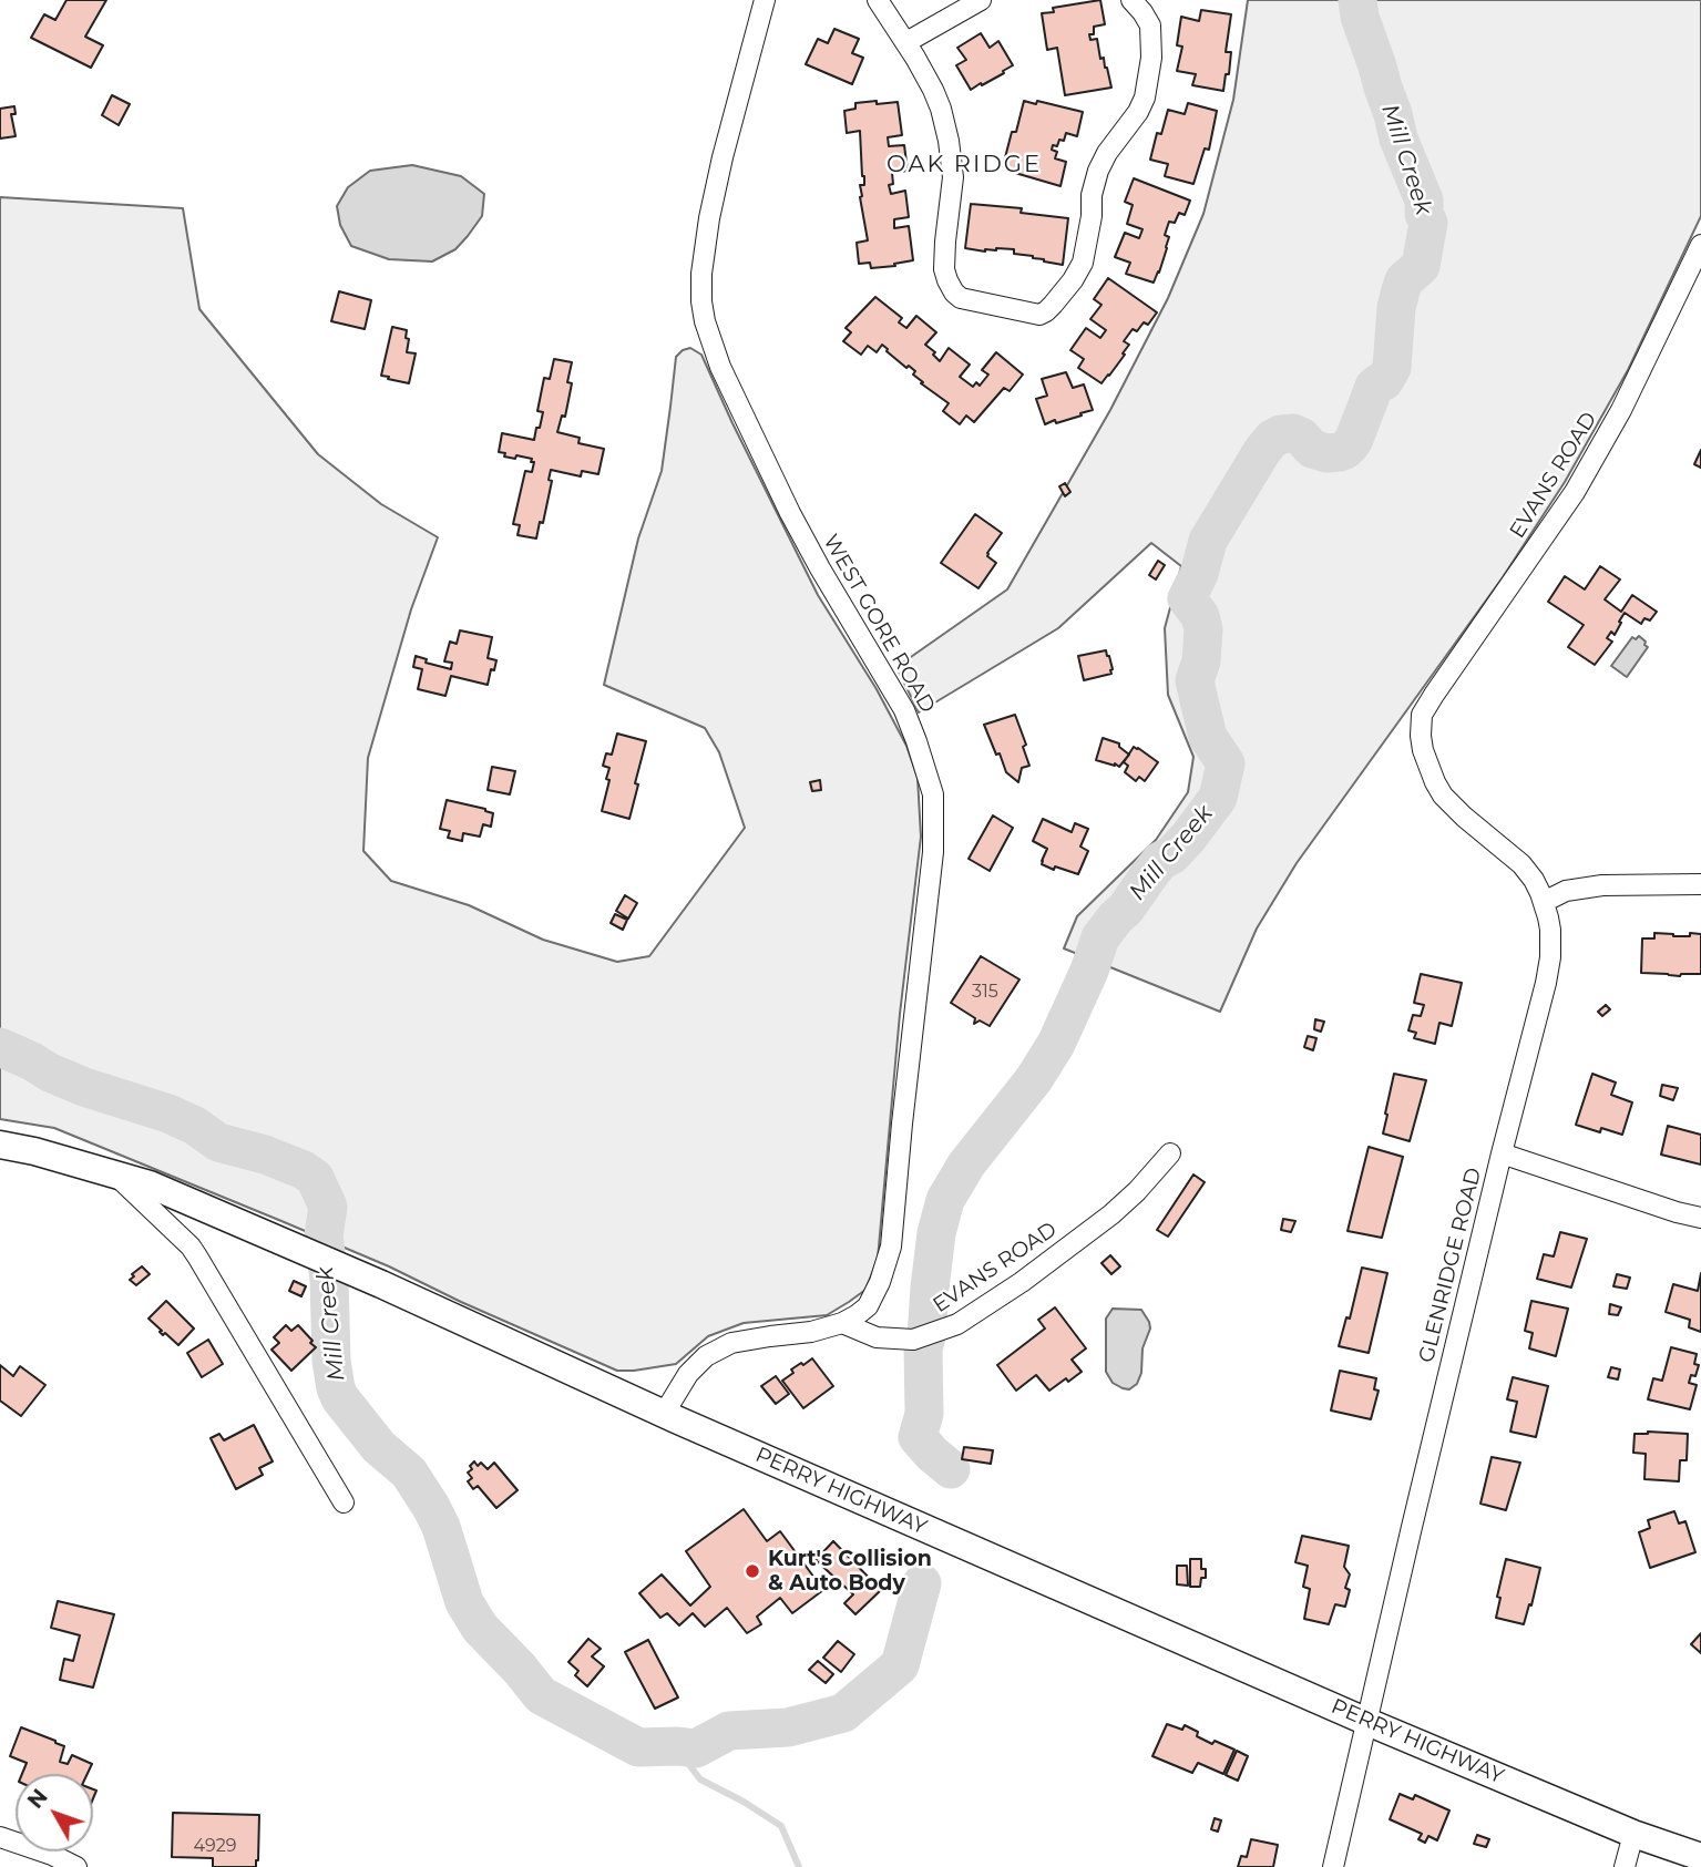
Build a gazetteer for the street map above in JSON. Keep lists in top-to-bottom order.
{
  "streets": {
    "main road": ["PERRY HIGHWAY"],
    "street": ["EVANS ROAD", "WEST GORE ROAD", "GLENRIDGE ROAD"]
  },
  "crossings": [
    ["EVANS ROAD", "WEST GORE ROAD"],
    ["EVANS ROAD", "GLENRIDGE ROAD"],
    ["GLENRIDGE ROAD", "PERRY HIGHWAY"]
  ],
  "districts": ["OAK RIDGE"],
  "water": ["Mill Creek"],
  "places": ["Kurt's Collision & Auto Body"],
  "house_numbers": ["315", "4929"],
  "north": "top left"
}
